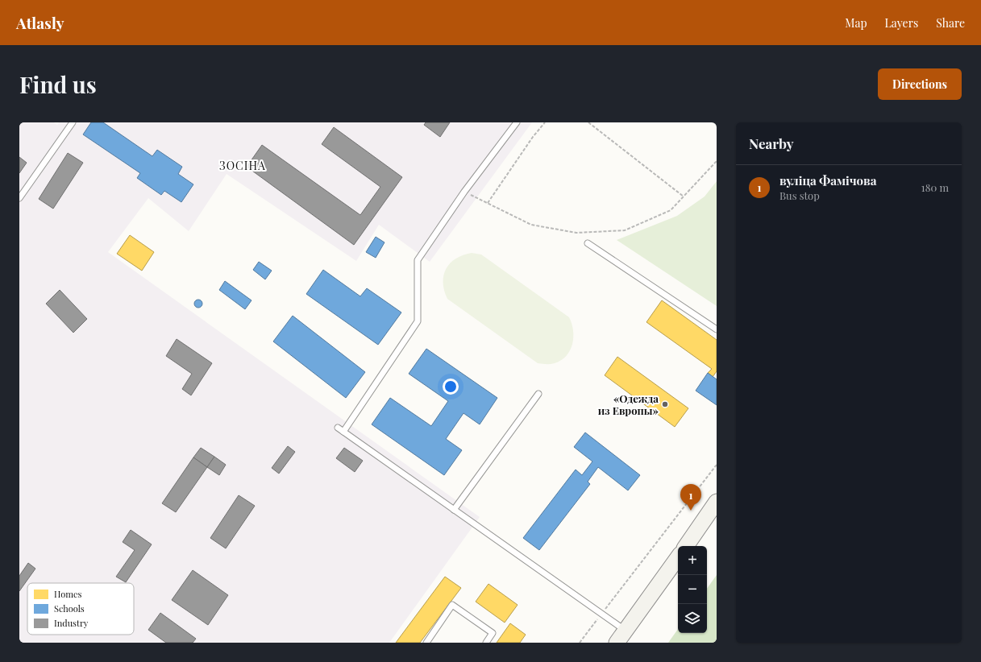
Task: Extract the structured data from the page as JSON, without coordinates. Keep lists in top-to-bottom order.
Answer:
{
  "districts": ["ЗОСІНА"],
  "places": ["«Одежда из Европы»"],
  "legend": ["Homes", "Schools", "Industry"],
  "page": {
    "header": "Atlasly",
    "nav": ["Map", "Layers", "Share"],
    "buttons": "Directions",
    "title": "Find us",
    "heading": "Nearby",
    "list": [
      {
        "mark": "1",
        "name": "вуліца Фамічова",
        "note": "Bus stop",
        "value": "180 m"
      }
    ],
    "pins": "1",
    "map_buttons": ["+", "−"]
  }
}
